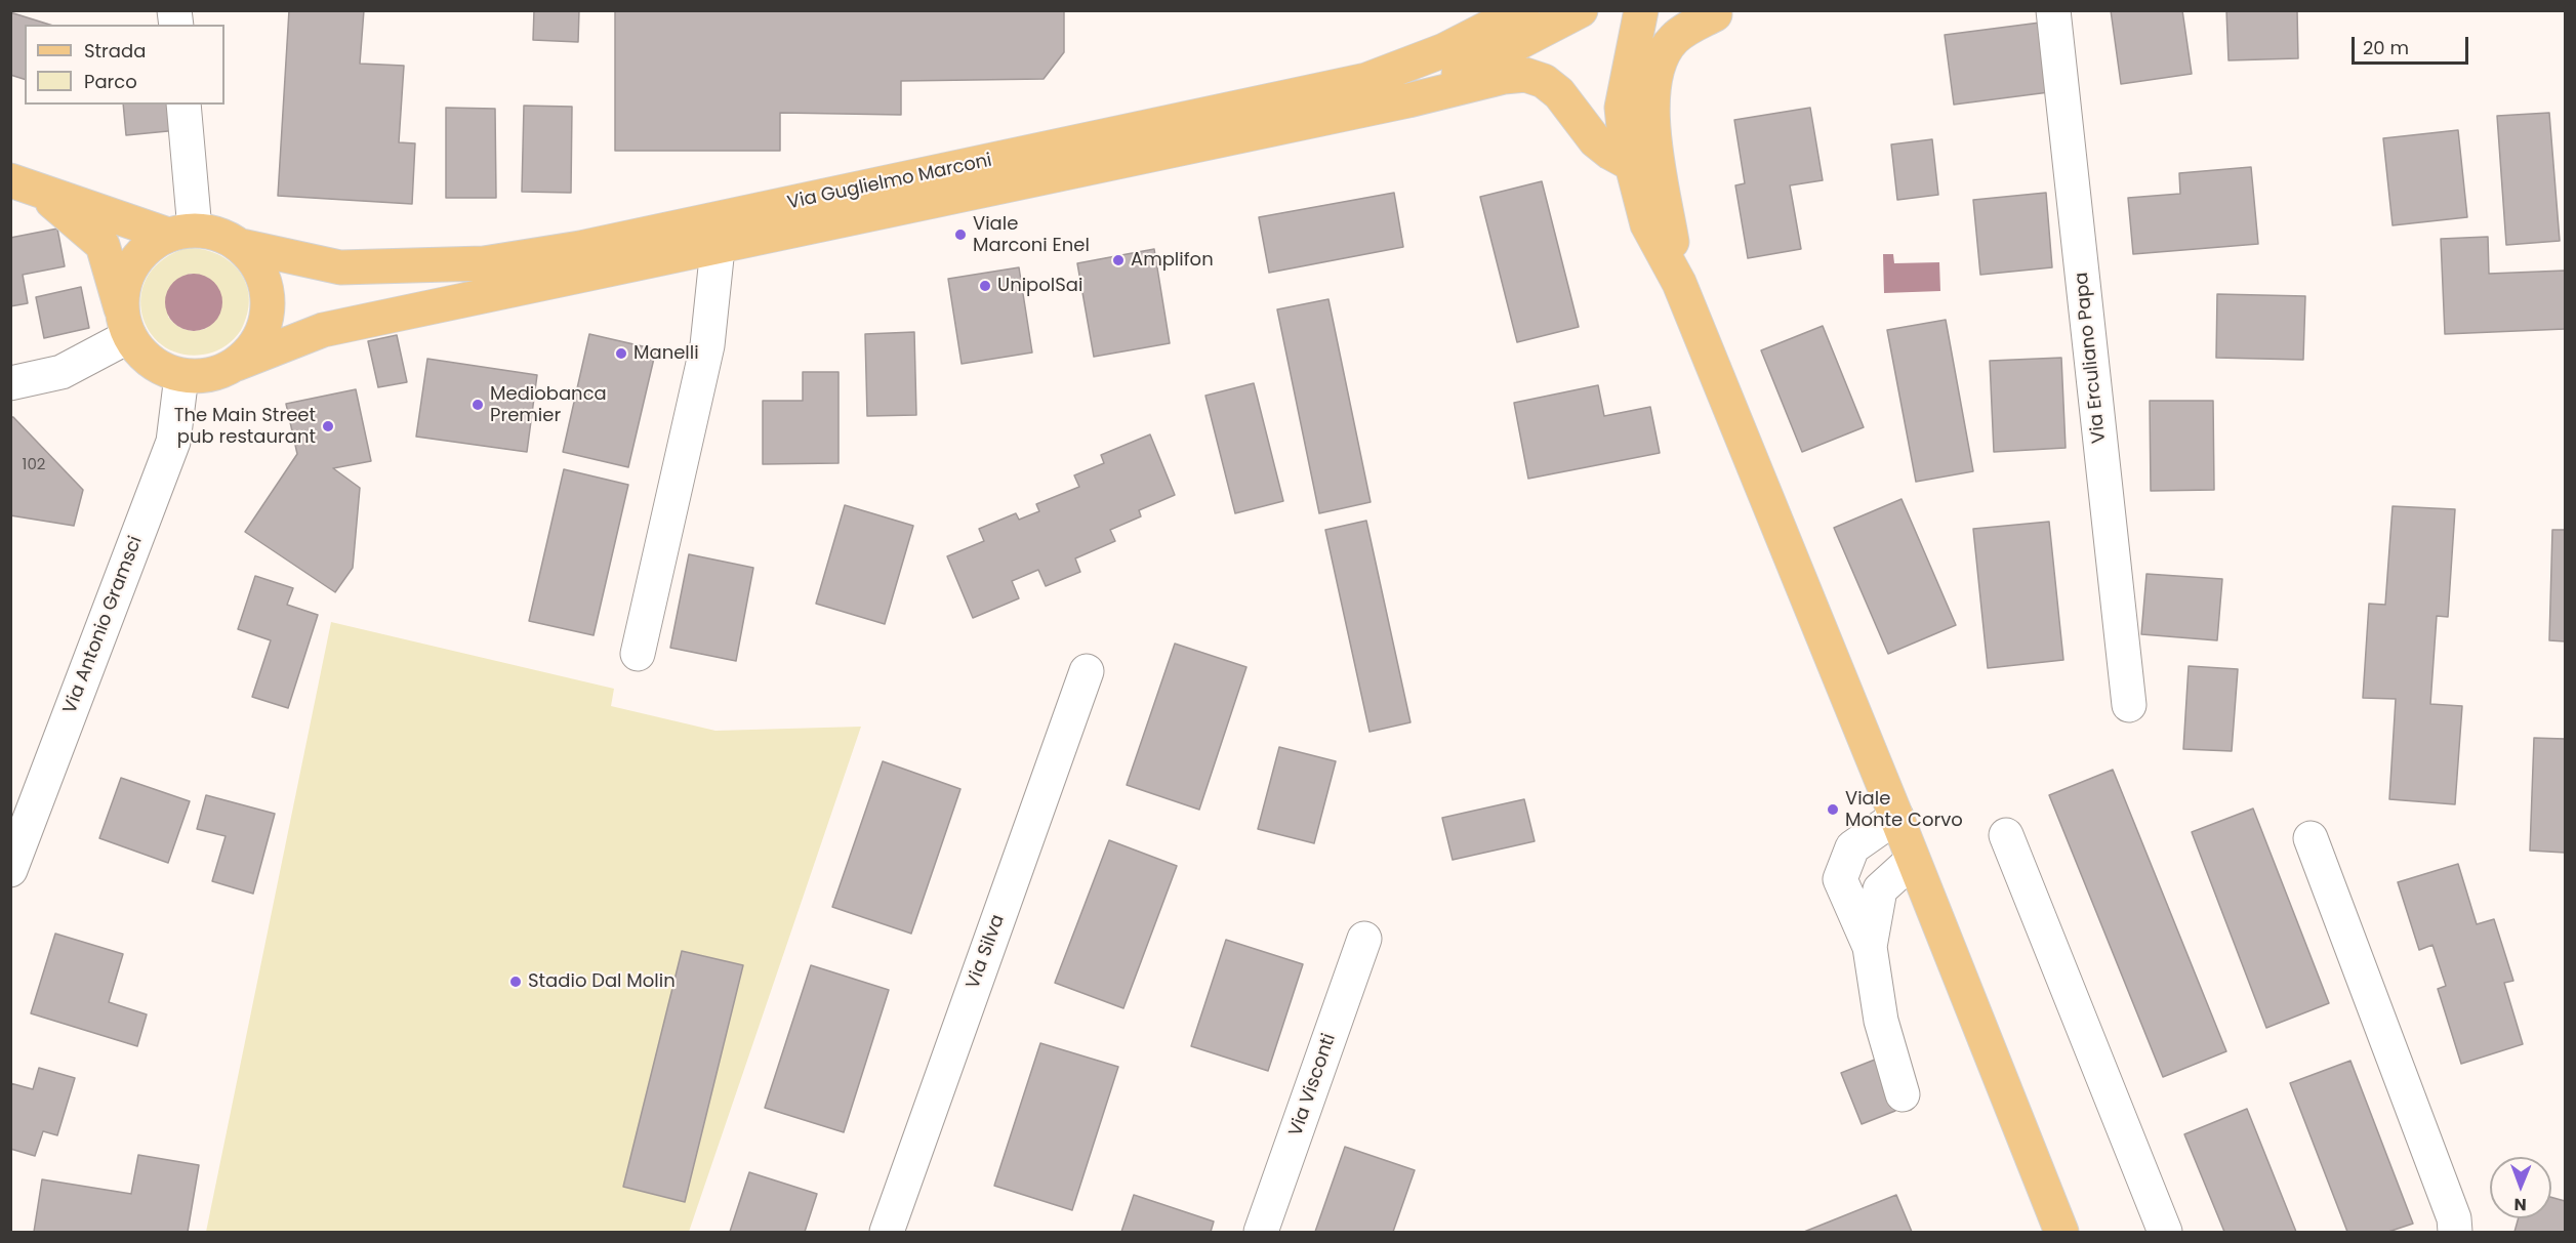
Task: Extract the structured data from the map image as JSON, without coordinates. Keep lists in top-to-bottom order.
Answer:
{
  "streets": {
    "main road": ["Via Guglielmo Marconi"],
    "street": [
      "Via Erculiano Papa",
      "Via Antonio Gramsci",
      "Via Silva",
      "Via Visconti"
    ]
  },
  "crossings": [
    ["Via Guglielmo Marconi", "Via Antonio Gramsci"]
  ],
  "places": [
    "Viale Marconi Enel",
    "Amplifon",
    "UnipolSai",
    "Manelli",
    "Mediobanca Premier",
    "The Main Street pub restaurant",
    "Viale Monte Corvo",
    "Stadio Dal Molin"
  ],
  "house_numbers": ["102"],
  "legend": ["Strada", "Parco"],
  "scale_bar": "20 m",
  "north": "bottom"
}
